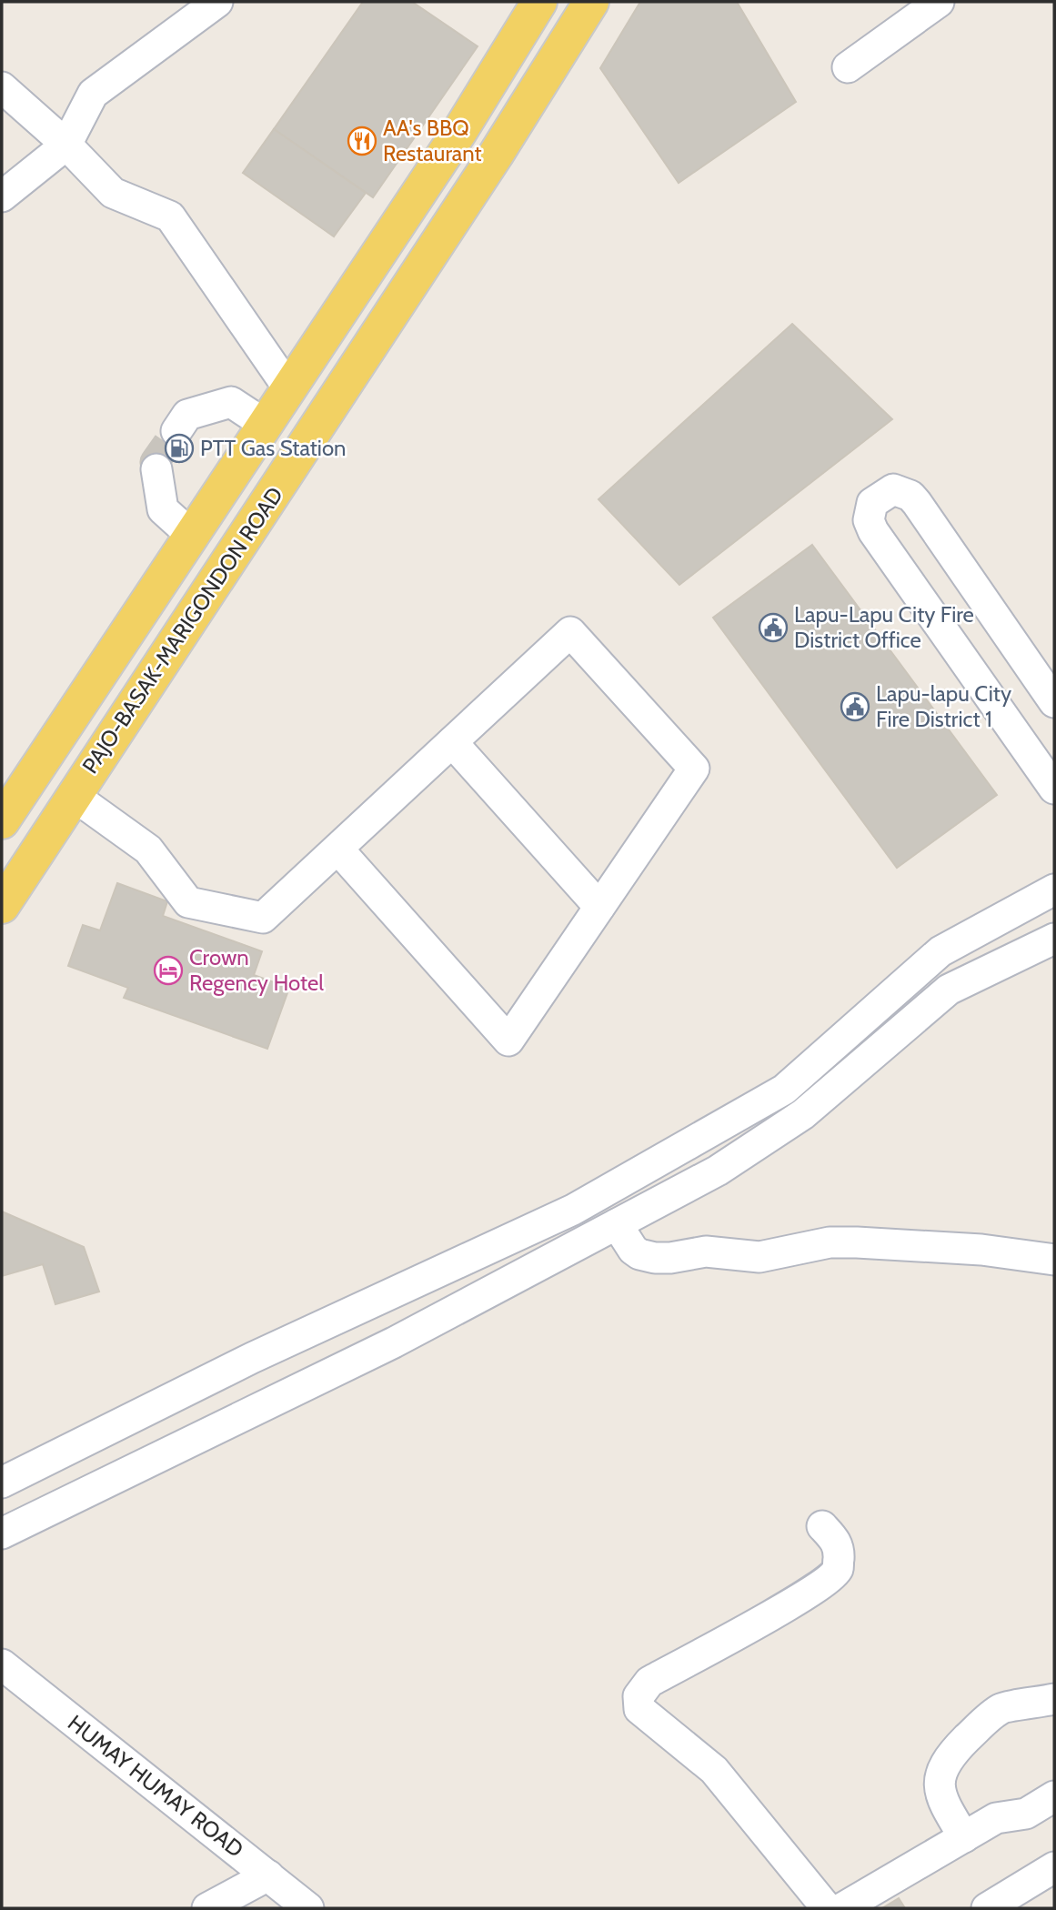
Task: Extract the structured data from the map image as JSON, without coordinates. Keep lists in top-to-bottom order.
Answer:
{
  "streets": {
    "main road": ["PAJO-BASAK-MARIGONDON ROAD"],
    "street": ["HUMAY HUMAY ROAD"]
  },
  "places": {
    "restaurant": ["AA's BBQ Restaurant"],
    "fuel station": ["PTT Gas Station"],
    "public building": ["Lapu-Lapu City Fire District Office", "Lapu-lapu City Fire District 1"],
    "hotel": ["Crown Regency Hotel"]
  }
}
